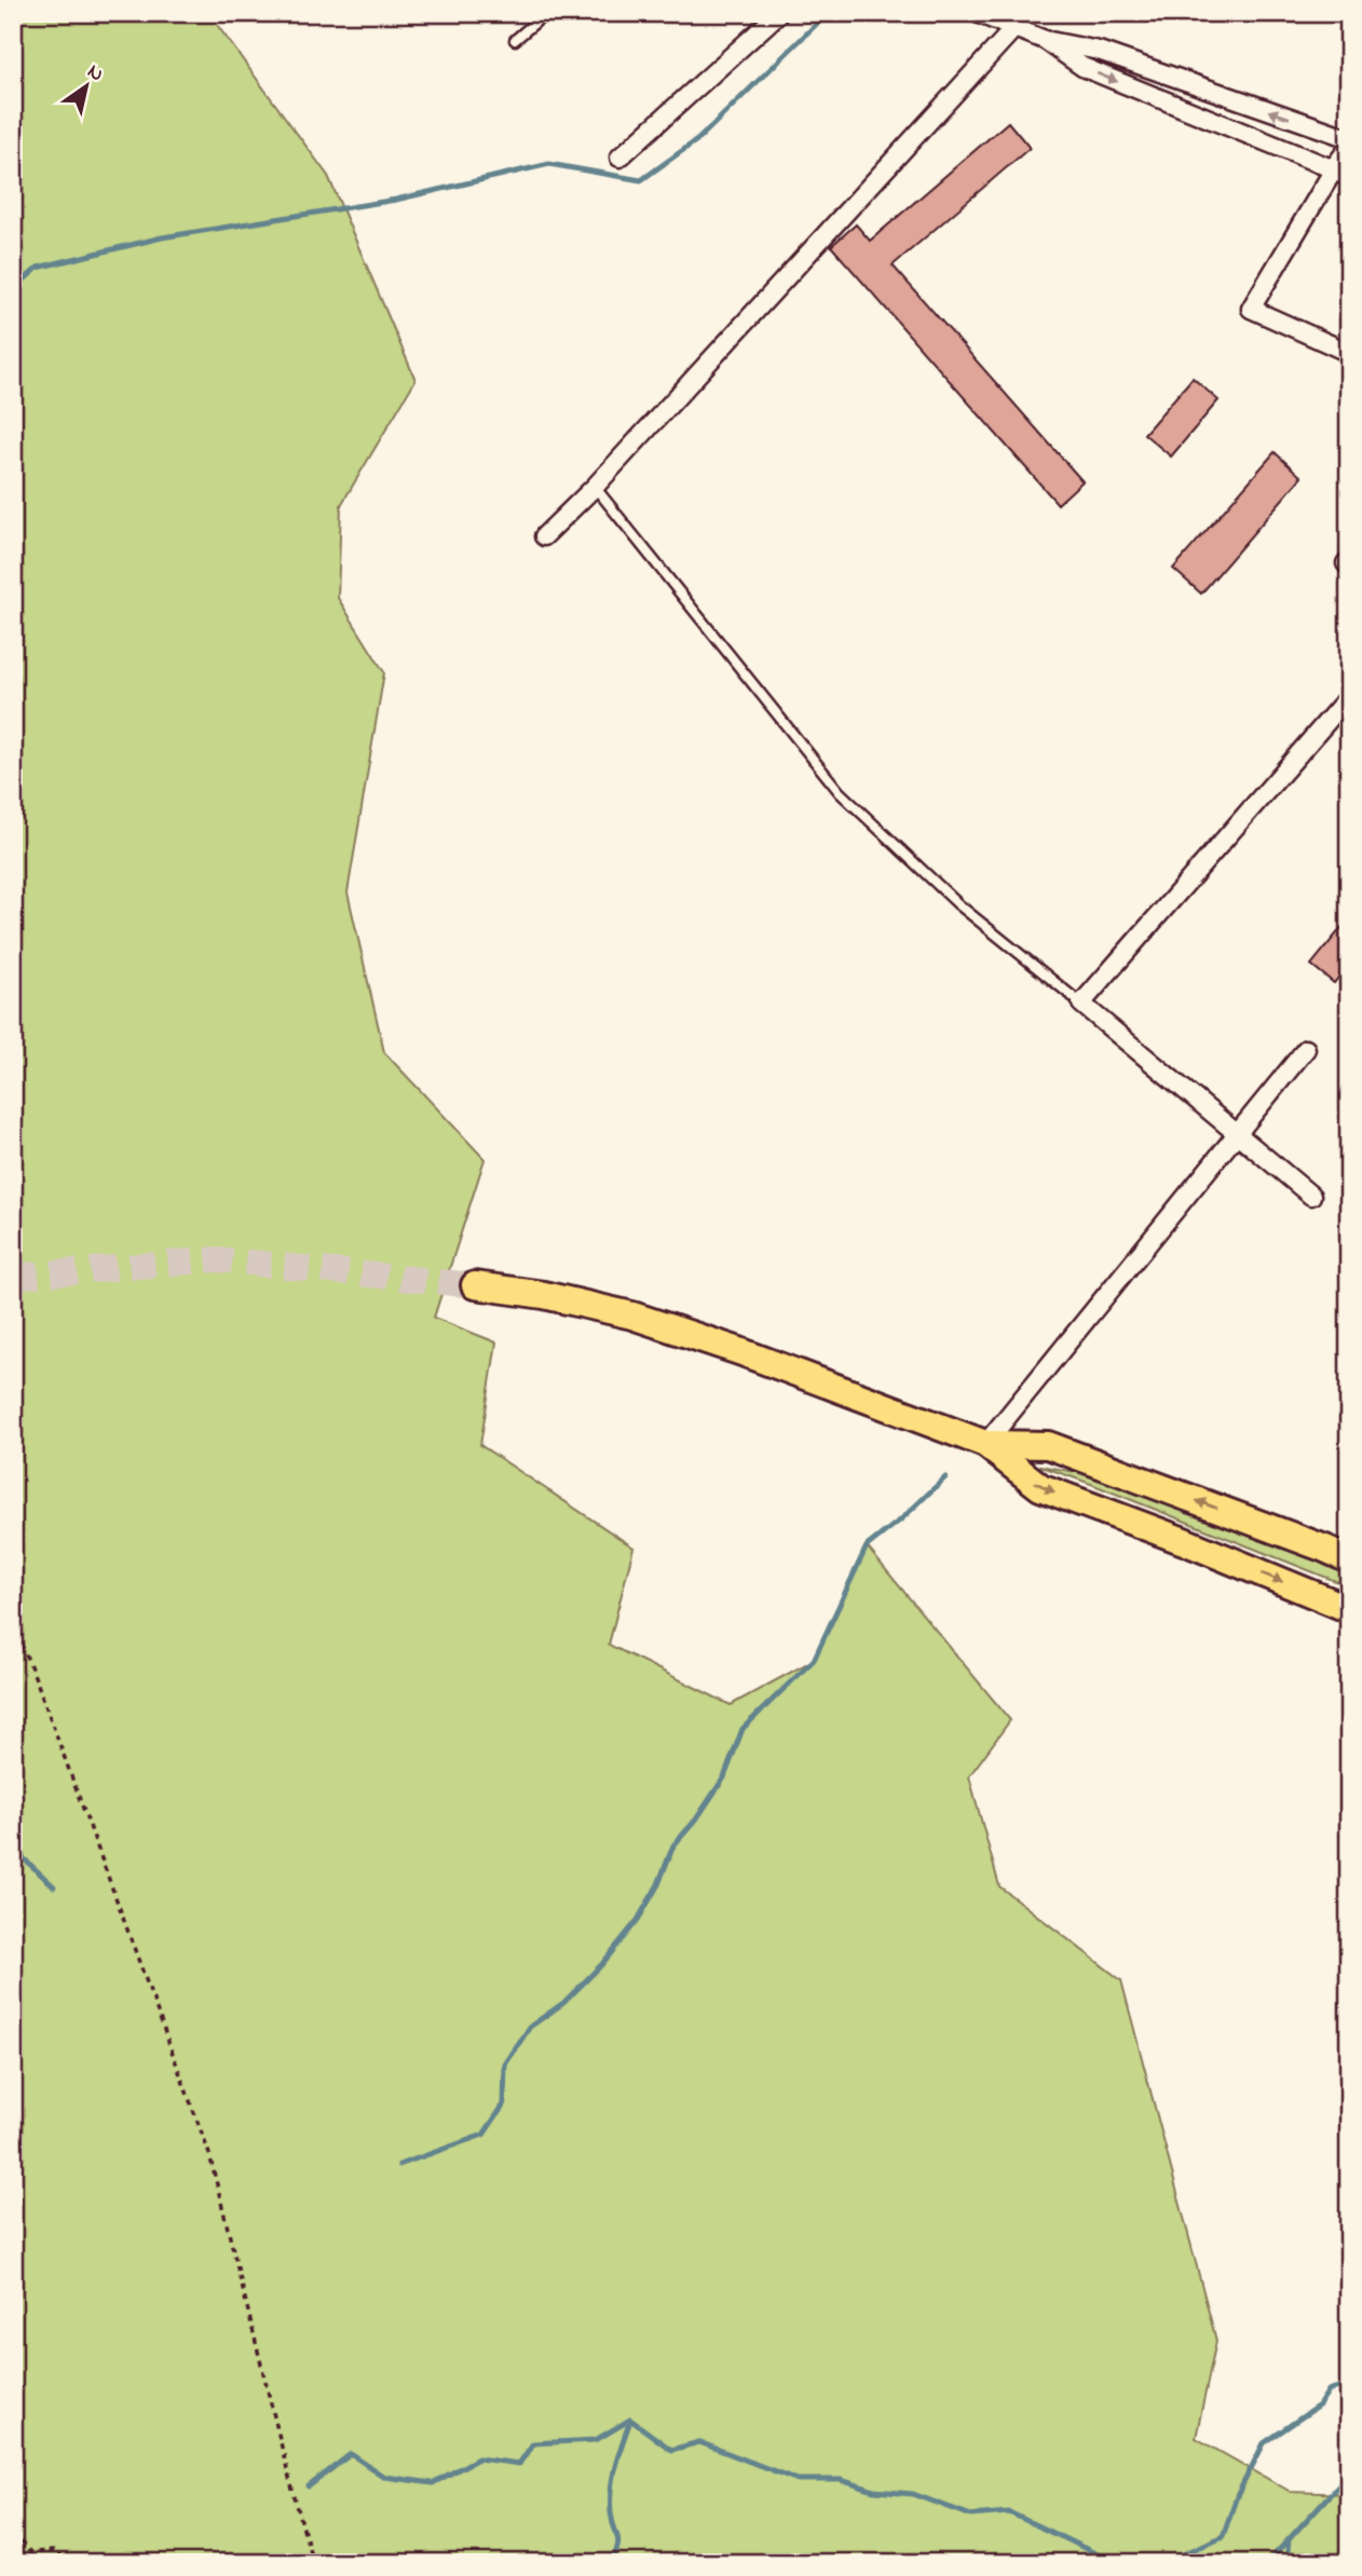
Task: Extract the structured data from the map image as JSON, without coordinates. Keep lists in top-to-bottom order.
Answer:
{
  "north": "top right"
}
